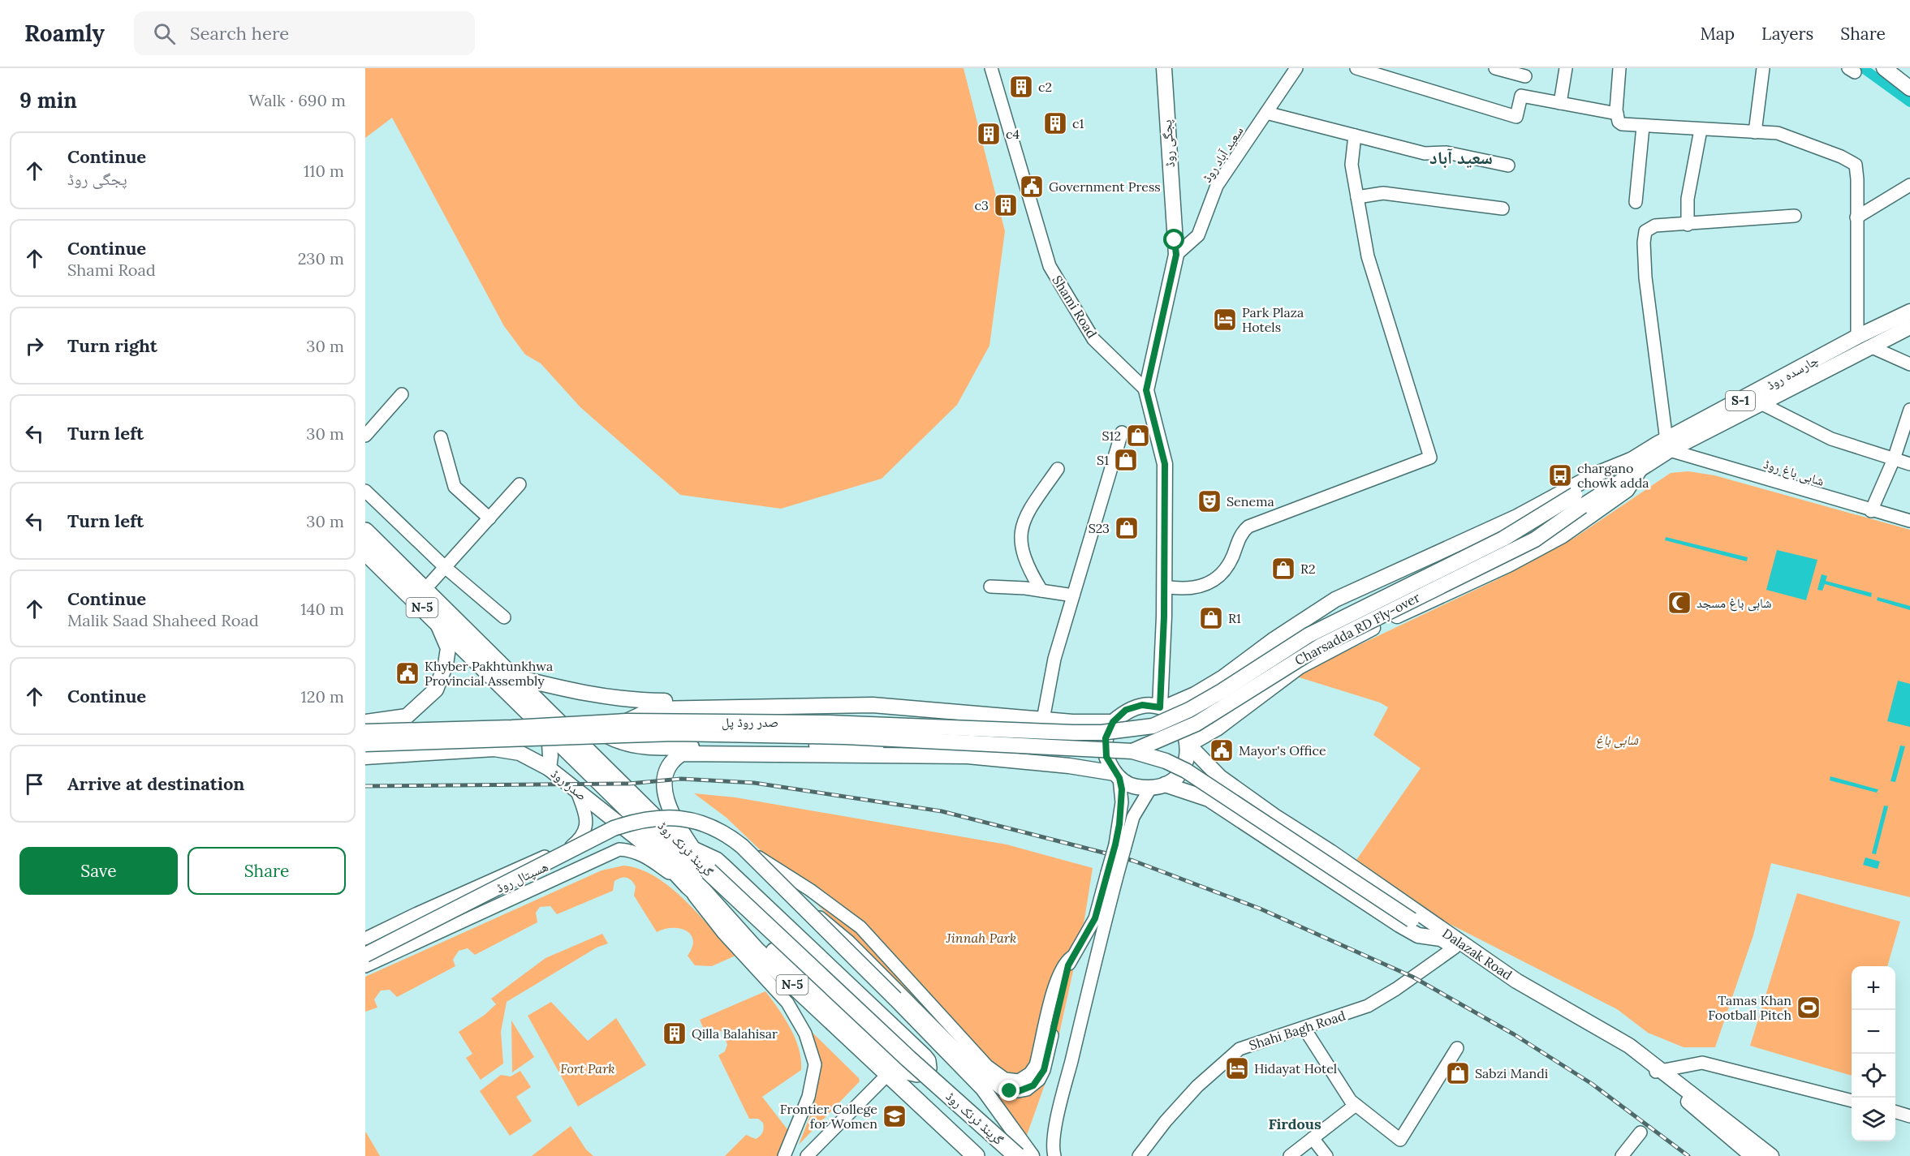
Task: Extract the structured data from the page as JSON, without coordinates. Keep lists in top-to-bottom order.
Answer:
{
  "streets": {
    "highway": ["N-5", "گرینڈ ٹرنک روڈ"],
    "main road": [
      "پجگی روڈ",
      "چارسدہ روڈ",
      "S-1",
      "Charsadda RD Fly-over",
      "صدر روڈ پل",
      "صدر روڈ",
      "Dalazak Road"
    ],
    "street": [
      "سعید آباد روڈ",
      "Shami Road",
      "شاہی باغ روڈ",
      "ھسپتال روڈ",
      "Shahi Bagh Road"
    ]
  },
  "crossings": [
    ["پجگی روڈ", "سعید آباد روڈ"],
    ["پجگی روڈ", "Shami Road"],
    ["چارسدہ روڈ", "شاہی باغ روڈ"],
    ["چارسدہ روڈ", "Charsadda RD Fly-over"],
    ["Charsadda RD Fly-over", "صدر روڈ پل"],
    ["صدر روڈ", "گرینڈ ٹرنک روڈ"],
    ["صدر روڈ", "ھسپتال روڈ"],
    ["Dalazak Road", "Shahi Bagh Road"]
  ],
  "districts": ["سعید آباد", "Firdous"],
  "parks": ["شاہی باغ", "Jinnah Park", "Fort Park"],
  "places": {
    "building": [
      "c2",
      "c1",
      "c4",
      "c3",
      "Qilla Balahisar"
    ],
    "public building": ["Government Press", "Khyber Pakhtunkhwa Provincial Assembly", "Mayor's Office"],
    "hotel": ["Park Plaza Hotels", "Hidayat Hotel"],
    "shop": [
      "S12",
      "S1",
      "S23",
      "R2",
      "R1",
      "Sabzi Mandi"
    ],
    "bus stop": ["chargano chowk adda"],
    "theatre": ["Senema"],
    "mosque": ["شاہی باغ مسجد"],
    "sports": ["Tamas Khan Football Pitch"],
    "school or university": ["Frontier College for Women"]
  },
  "page": {
    "header": "Roamly",
    "search": "Search here",
    "nav": ["Map", "Layers", "Share"],
    "heading": ["9 min", "Walk · 690 m"],
    "list": [
      ["Continue", "پجگی روڈ", "110 m"],
      ["Continue", "Shami Road", "230 m"],
      ["Turn right", "30 m"],
      ["Turn left", "30 m"],
      ["Turn left", "30 m"],
      ["Continue", "Malik Saad Shaheed Road", "140 m"],
      ["Continue", "120 m"],
      "Arrive at destination"
    ],
    "buttons": ["Save", "Share"],
    "map_buttons": ["+", "−"]
  }
}
